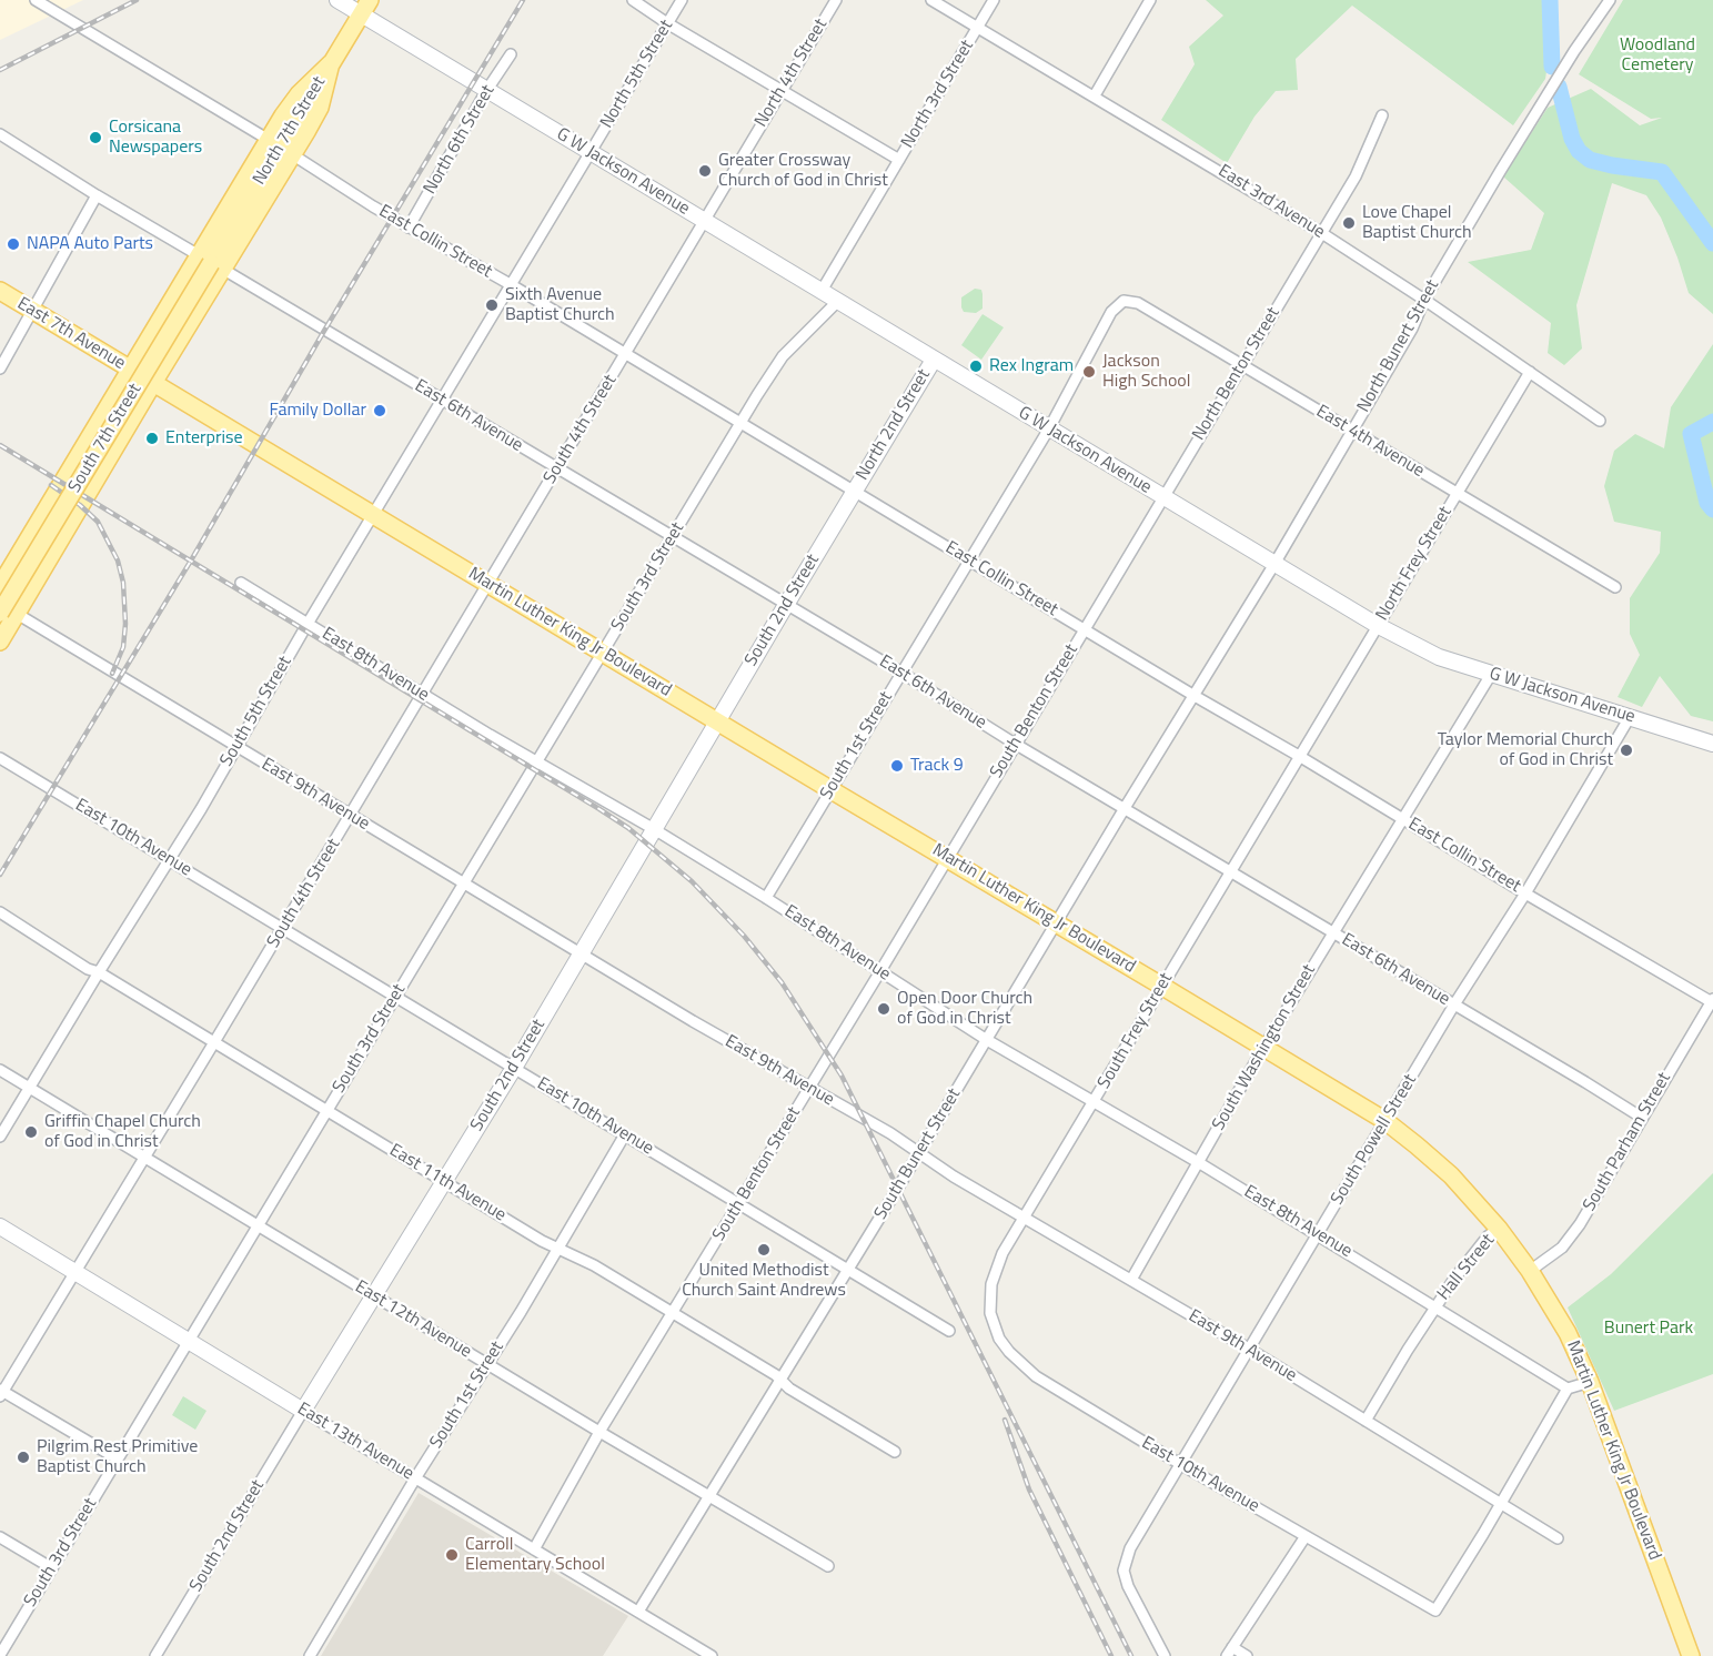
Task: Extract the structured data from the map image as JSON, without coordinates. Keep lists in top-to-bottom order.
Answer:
{
  "streets": {
    "main road": [
      "North 7th Street",
      "East 7th Avenue",
      "South 7th Street",
      "Martin Luther King Jr Boulevard"
    ],
    "street": [
      "North 4th Street",
      "North 5th Street",
      "North 3rd Street",
      "North 6th Street",
      "G W Jackson Avenue",
      "East 3rd Avenue",
      "East Collin Street",
      "North Bunert Street",
      "North Benton Street",
      "East 6th Avenue",
      "North 2nd Street",
      "South 4th Street",
      "East 4th Avenue",
      "North Frey Street",
      "South 3rd Street",
      "South 2nd Street",
      "East 8th Avenue",
      "South 5th Street",
      "South Benton Street",
      "South 1st Street",
      "East 9th Avenue",
      "East 10th Avenue",
      "South Frey Street",
      "South Washington Street",
      "South Powell Street",
      "South Parham Street",
      "South Bunert Street",
      "East 11th Avenue",
      "Hall Street",
      "East 12th Avenue",
      "East 13th Avenue"
    ]
  },
  "crossings": [
    ["North 4th Street", "G W Jackson Avenue"],
    ["North 4th Street", "East Collin Street"],
    ["North 4th Street", "South 4th Street"],
    ["North 5th Street", "G W Jackson Avenue"],
    ["North 5th Street", "East Collin Street"],
    ["North 5th Street", "South 5th Street"],
    ["North 3rd Street", "G W Jackson Avenue"],
    ["North 3rd Street", "East 3rd Avenue"],
    ["North 7th Street", "G W Jackson Avenue"],
    ["North 7th Street", "East 6th Avenue"],
    ["North 7th Street", "South 7th Street"],
    ["North 6th Street", "G W Jackson Avenue"],
    ["North 6th Street", "East Collin Street"],
    ["G W Jackson Avenue", "North Bunert Street"],
    ["G W Jackson Avenue", "North Benton Street"],
    ["G W Jackson Avenue", "North 2nd Street"],
    ["G W Jackson Avenue", "North Frey Street"],
    ["G W Jackson Avenue", "South 1st Street"],
    ["G W Jackson Avenue", "South Washington Street"],
    ["G W Jackson Avenue", "South Powell Street"],
    ["East 3rd Avenue", "North Bunert Street"],
    ["East 3rd Avenue", "North Benton Street"],
    ["East 3rd Avenue", "North Frey Street"],
    ["East Collin Street", "North Bunert Street"],
    ["East Collin Street", "North Benton Street"],
    ["East Collin Street", "North 2nd Street"],
    ["East Collin Street", "South 4th Street"],
    ["East Collin Street", "North Frey Street"],
    ["East Collin Street", "South 3rd Street"],
    ["East Collin Street", "South 2nd Street"],
    ["East Collin Street", "South 5th Street"],
    ["East Collin Street", "South Benton Street"],
    ["East Collin Street", "South 1st Street"],
    ["East Collin Street", "South Frey Street"],
    ["East Collin Street", "South Washington Street"],
    ["East Collin Street", "South Powell Street"],
    ["East Collin Street", "South Parham Street"],
    ["East Collin Street", "South Bunert Street"],
    ["East 7th Avenue", "Martin Luther King Jr Boulevard"],
    ["North Bunert Street", "East 4th Avenue"],
    ["North Bunert Street", "South Bunert Street"],
    ["North Benton Street", "East 4th Avenue"],
    ["North Benton Street", "South Benton Street"],
    ["East 6th Avenue", "South 4th Street"],
    ["East 6th Avenue", "South 7th Street"],
    ["East 6th Avenue", "South 3rd Street"],
    ["East 6th Avenue", "South 2nd Street"],
    ["East 6th Avenue", "South 5th Street"],
    ["East 6th Avenue", "South Benton Street"],
    ["East 6th Avenue", "South 1st Street"],
    ["East 6th Avenue", "South Frey Street"],
    ["East 6th Avenue", "South Washington Street"],
    ["East 6th Avenue", "South Powell Street"],
    ["East 6th Avenue", "South Parham Street"],
    ["East 6th Avenue", "South Bunert Street"],
    ["North 2nd Street", "South 2nd Street"],
    ["South 4th Street", "Martin Luther King Jr Boulevard"],
    ["South 4th Street", "East 8th Avenue"],
    ["South 4th Street", "East 9th Avenue"],
    ["South 4th Street", "East 10th Avenue"],
    ["South 4th Street", "East 11th Avenue"],
    ["South 4th Street", "East 12th Avenue"],
    ["South 4th Street", "East 13th Avenue"],
    ["South 7th Street", "East 9th Avenue"],
    ["East 4th Avenue", "North Frey Street"],
    ["East 4th Avenue", "South 1st Street"],
    ["North Frey Street", "South Frey Street"],
    ["South 3rd Street", "Martin Luther King Jr Boulevard"],
    ["South 3rd Street", "East 8th Avenue"],
    ["South 3rd Street", "East 9th Avenue"],
    ["South 3rd Street", "East 10th Avenue"],
    ["South 3rd Street", "East 11th Avenue"],
    ["South 3rd Street", "East 12th Avenue"],
    ["South 3rd Street", "East 13th Avenue"],
    ["South 2nd Street", "Martin Luther King Jr Boulevard"],
    ["South 2nd Street", "East 8th Avenue"],
    ["South 2nd Street", "East 9th Avenue"],
    ["South 2nd Street", "East 10th Avenue"],
    ["South 2nd Street", "East 11th Avenue"],
    ["South 2nd Street", "East 12th Avenue"],
    ["South 2nd Street", "East 13th Avenue"],
    ["Martin Luther King Jr Boulevard", "South 5th Street"],
    ["Martin Luther King Jr Boulevard", "South Benton Street"],
    ["Martin Luther King Jr Boulevard", "South 1st Street"],
    ["Martin Luther King Jr Boulevard", "South Frey Street"],
    ["Martin Luther King Jr Boulevard", "South Washington Street"],
    ["Martin Luther King Jr Boulevard", "South Powell Street"],
    ["Martin Luther King Jr Boulevard", "South Parham Street"],
    ["Martin Luther King Jr Boulevard", "South Bunert Street"],
    ["Martin Luther King Jr Boulevard", "Hall Street"],
    ["East 8th Avenue", "South 5th Street"],
    ["East 8th Avenue", "South Benton Street"],
    ["East 8th Avenue", "South 1st Street"],
    ["East 8th Avenue", "South Frey Street"],
    ["East 8th Avenue", "South Washington Street"],
    ["East 8th Avenue", "South Powell Street"],
    ["East 8th Avenue", "South Bunert Street"],
    ["East 8th Avenue", "Hall Street"],
    ["South 5th Street", "East 9th Avenue"],
    ["South 5th Street", "East 10th Avenue"],
    ["South 5th Street", "East 11th Avenue"],
    ["South 5th Street", "East 12th Avenue"],
    ["South Benton Street", "East 9th Avenue"],
    ["South Benton Street", "East 10th Avenue"],
    ["South Benton Street", "East 11th Avenue"],
    ["South Benton Street", "East 12th Avenue"],
    ["South Benton Street", "East 13th Avenue"],
    ["South 1st Street", "East 10th Avenue"],
    ["South 1st Street", "East 11th Avenue"],
    ["South 1st Street", "East 12th Avenue"],
    ["South 1st Street", "East 13th Avenue"],
    ["East 9th Avenue", "East 10th Avenue"],
    ["East 9th Avenue", "South Frey Street"],
    ["East 9th Avenue", "South Washington Street"],
    ["East 9th Avenue", "South Powell Street"],
    ["East 9th Avenue", "South Bunert Street"],
    ["East 9th Avenue", "Hall Street"],
    ["East 10th Avenue", "South Frey Street"],
    ["East 10th Avenue", "South Powell Street"],
    ["East 10th Avenue", "South Bunert Street"],
    ["South Bunert Street", "East 11th Avenue"],
    ["South Bunert Street", "East 12th Avenue"],
    ["South Bunert Street", "East 13th Avenue"]
  ],
  "parks": ["Woodland Cemetery", "Bunert Park"],
  "places": [
    "Corsicana Newspapers",
    "Greater Crossway Church of God in Christ",
    "Love Chapel Baptist Church",
    "NAPA Auto Parts",
    "Sixth Avenue Baptist Church",
    "Rex Ingram",
    "Jackson High School",
    "Family Dollar",
    "Enterprise",
    "Taylor Memorial Church of God in Christ",
    "Track 9",
    "Open Door Church of God in Christ",
    "Griffin Chapel Church of God in Christ",
    "United Methodist Church Saint Andrews",
    "Pilgrim Rest Primitive Baptist Church",
    "Carroll Elementary School"
  ]
}
